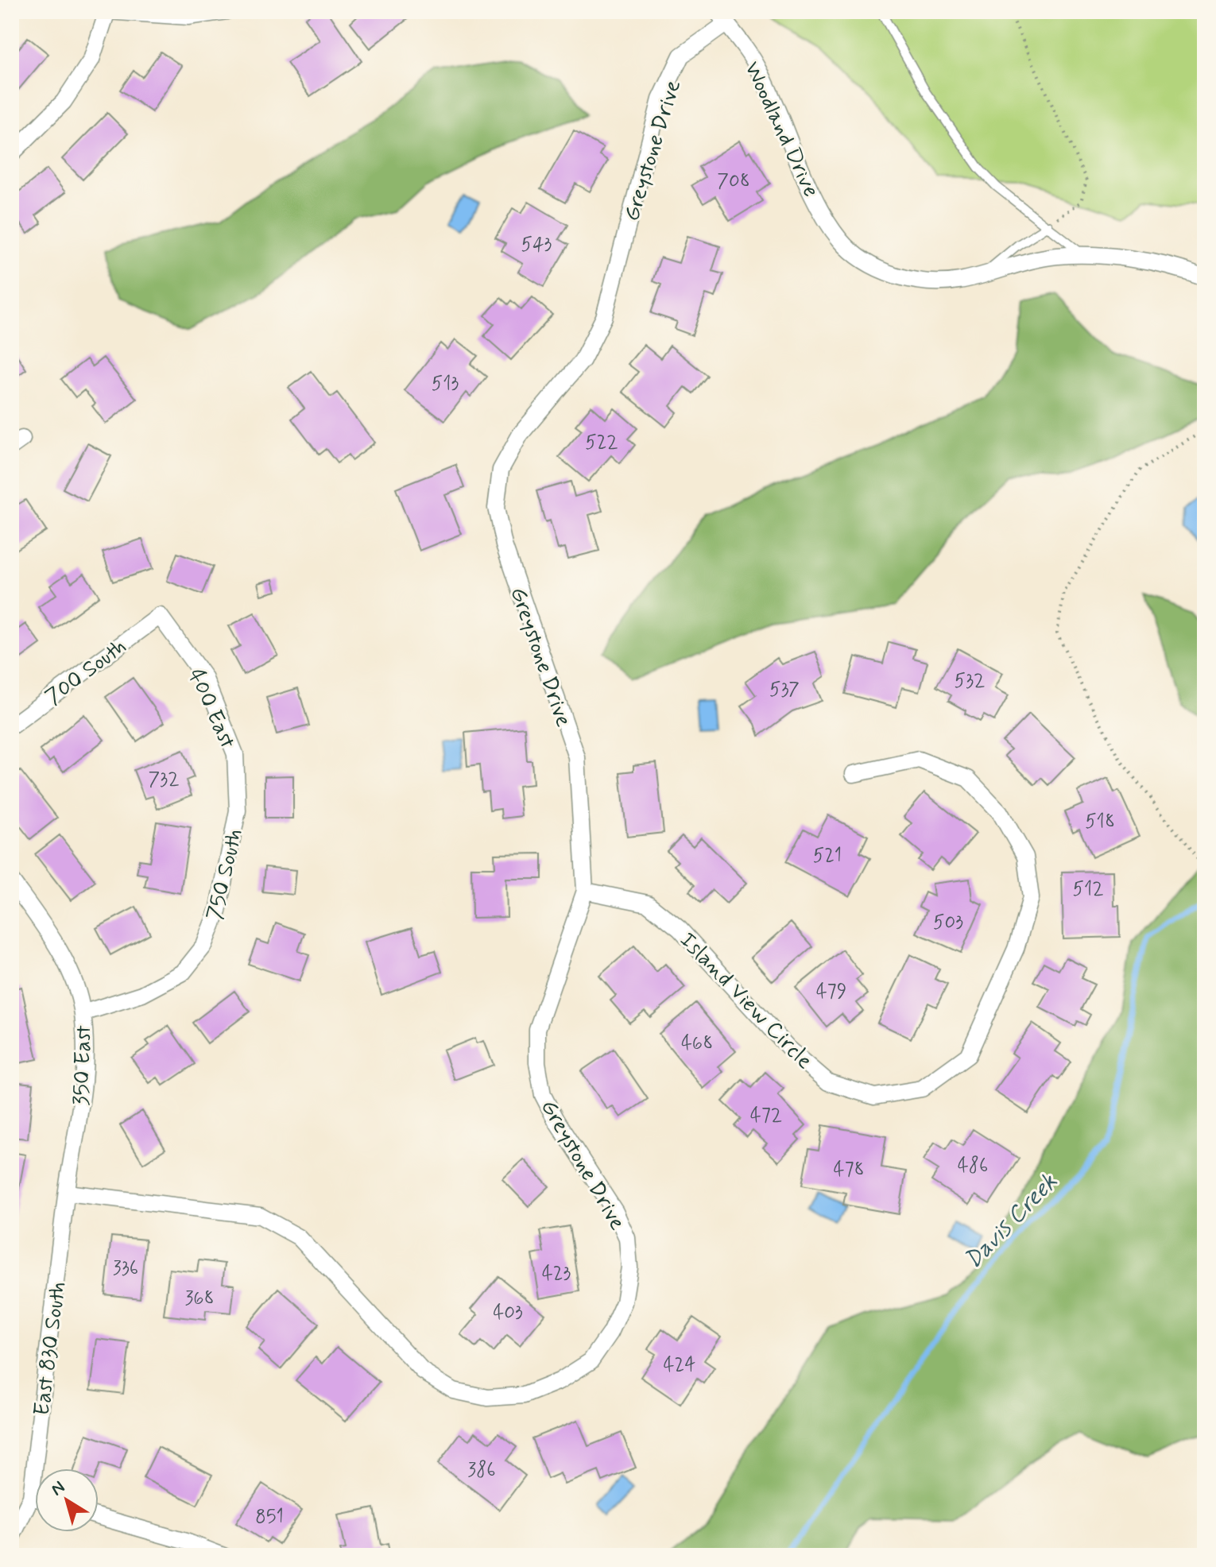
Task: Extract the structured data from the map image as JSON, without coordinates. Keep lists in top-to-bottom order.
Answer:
{
  "streets": {
    "street": [
      "Woodland Drive",
      "Greystone Drive",
      "700 South",
      "400 East",
      "750 South",
      "Island View Circle",
      "350 East",
      "East 830 South"
    ]
  },
  "crossings": [
    ["Woodland Drive", "Greystone Drive"],
    ["Greystone Drive", "Island View Circle"],
    ["Greystone Drive", "350 East"],
    ["Greystone Drive", "East 830 South"],
    ["700 South", "400 East"],
    ["400 East", "750 South"],
    ["750 South", "350 East"],
    ["350 East", "East 830 South"]
  ],
  "water": ["Davis Creek"],
  "house_numbers": [
    "708",
    "543",
    "513",
    "522",
    "532",
    "537",
    "732",
    "518",
    "521",
    "512",
    "503",
    "479",
    "468",
    "472",
    "486",
    "478",
    "336",
    "423",
    "368",
    "403",
    "424",
    "386",
    "851"
  ],
  "north": "top left"
}
